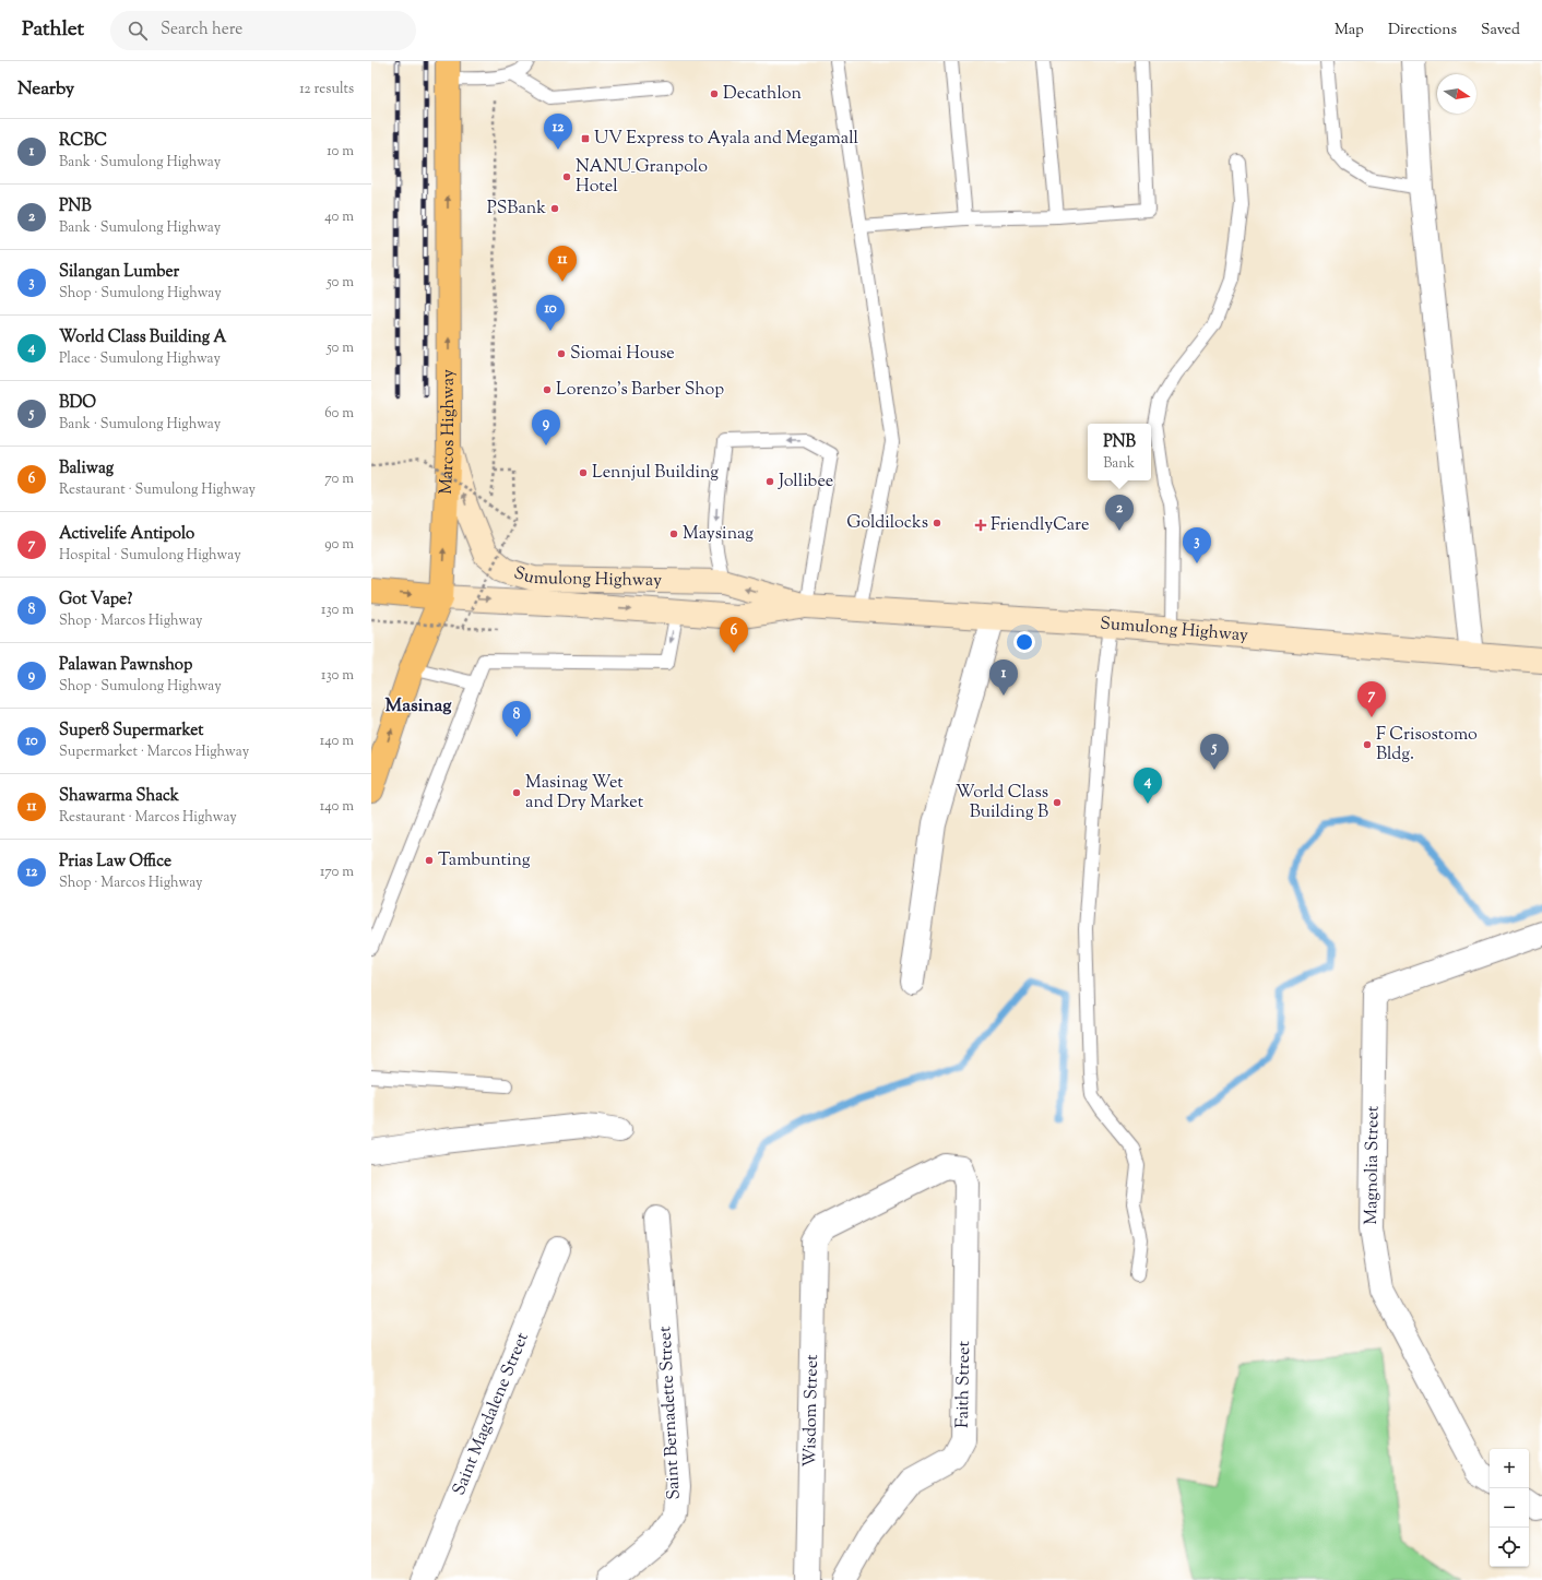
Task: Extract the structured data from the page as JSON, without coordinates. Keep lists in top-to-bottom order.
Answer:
{
  "streets": {
    "main road": ["Marcos Highway", "Sumulong Highway"],
    "street": [
      "Magnolia Street",
      "Faith Street",
      "Wisdom Street",
      "Saint Bernadette Street",
      "Saint Magdalene Street"
    ]
  },
  "crossings": [
    ["Marcos Highway", "Sumulong Highway"],
    ["Faith Street", "Wisdom Street"]
  ],
  "one_way": ["Marcos Highway"],
  "districts": ["Masinag"],
  "places": {
    "other": [
      "Decathlon",
      "NANU_Granpolo Hotel",
      "PSBank",
      "Siomai House",
      "Lorenzo's Barber Shop",
      "Lennjul Building",
      "Jollibee",
      "Goldilocks",
      "Maysinag",
      "F Crisostomo Bldg.",
      "Masinag Wet and Dry Market",
      "World Class Building B",
      "Tambunting"
    ],
    "transit": ["UV Express to Ayala and Megamall"],
    "health": ["FriendlyCare"]
  },
  "north": "right",
  "page": {
    "header": "Pathlet",
    "search": "Search here",
    "nav": ["Map", "Directions", "Saved"],
    "heading": ["Nearby", "12 results"],
    "pins": [
      "12",
      "11",
      "10",
      "9",
      "2",
      "3",
      "6",
      "1",
      "7",
      "8",
      "5",
      "4"
    ],
    "list": [
      {
        "mark": "1",
        "name": "RCBC",
        "note": "Bank · Sumulong Highway",
        "value": "10 m"
      },
      {
        "mark": "2",
        "name": "PNB",
        "note": "Bank · Sumulong Highway",
        "value": "40 m"
      },
      {
        "mark": "3",
        "name": "Silangan Lumber",
        "note": "Shop · Sumulong Highway",
        "value": "50 m"
      },
      {
        "mark": "4",
        "name": "World Class Building A",
        "note": "Place · Sumulong Highway",
        "value": "50 m"
      },
      {
        "mark": "5",
        "name": "BDO",
        "note": "Bank · Sumulong Highway",
        "value": "60 m"
      },
      {
        "mark": "6",
        "name": "Baliwag",
        "note": "Restaurant · Sumulong Highway",
        "value": "70 m"
      },
      {
        "mark": "7",
        "name": "Activelife Antipolo",
        "note": "Hospital · Sumulong Highway",
        "value": "90 m"
      },
      {
        "mark": "8",
        "name": "Got Vape?",
        "note": "Shop · Marcos Highway",
        "value": "130 m"
      },
      {
        "mark": "9",
        "name": "Palawan Pawnshop",
        "note": "Shop · Sumulong Highway",
        "value": "130 m"
      },
      {
        "mark": "10",
        "name": "Super8 Supermarket",
        "note": "Supermarket · Marcos Highway",
        "value": "140 m"
      },
      {
        "mark": "11",
        "name": "Shawarma Shack",
        "note": "Restaurant · Marcos Highway",
        "value": "140 m"
      },
      {
        "mark": "12",
        "name": "Prias Law Office",
        "note": "Shop · Marcos Highway",
        "value": "170 m"
      }
    ],
    "popup": ["PNB", "Bank"],
    "map_buttons": ["+", "−"]
  }
}
